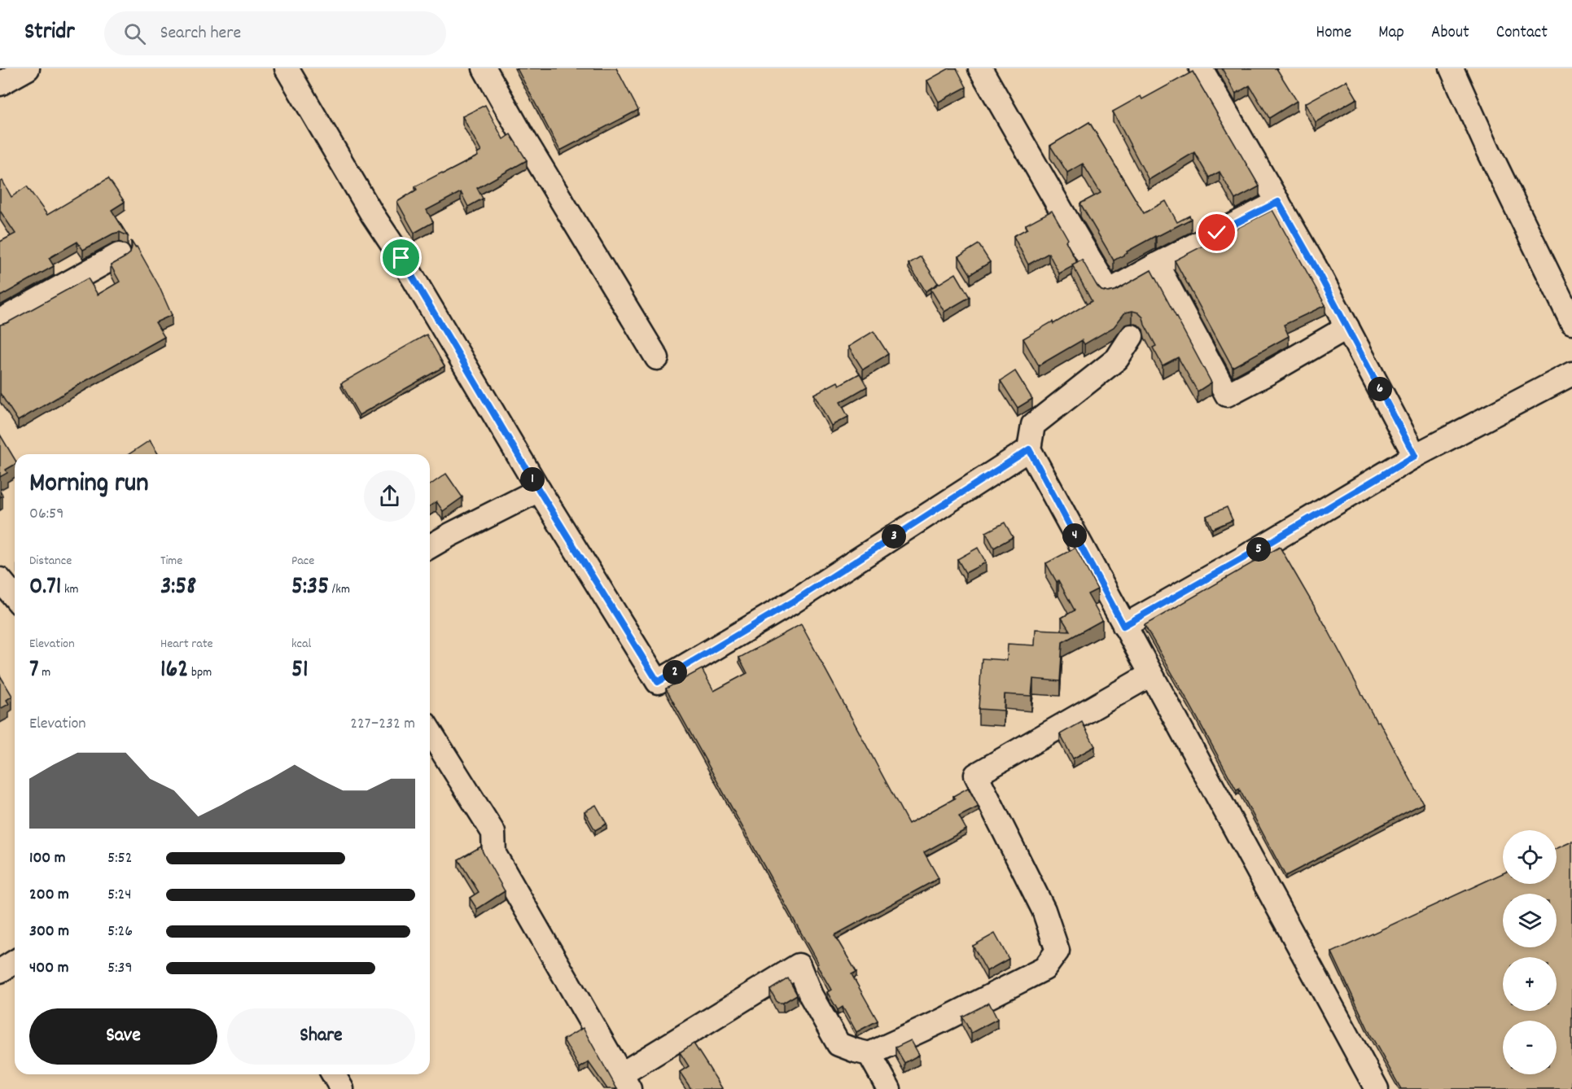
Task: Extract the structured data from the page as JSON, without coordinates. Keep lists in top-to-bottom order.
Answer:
{
  "page": {
    "header": "Stridr",
    "search": "Search here",
    "nav": [
      "Home",
      "Map",
      "About",
      "Contact"
    ],
    "pins": [
      "6",
      "1",
      "4",
      "3",
      "5",
      "2"
    ],
    "heading": ["Morning run", "06:59"],
    "stats": [
      ["Distance", "0.71 km"],
      ["Time", "3:58"],
      ["Pace", "5:35 /km"],
      ["Elevation", "7 m"],
      ["Heart rate", "162 bpm"],
      ["kcal", "51"]
    ],
    "chart": ["Elevation", "227–232 m"],
    "map_buttons": ["+", "−"],
    "list": [
      {
        "name": "100 m",
        "note": "5:52"
      },
      {
        "name": "200 m",
        "note": "5:24"
      },
      {
        "name": "300 m",
        "note": "5:26"
      },
      {
        "name": "400 m",
        "note": "5:39"
      }
    ],
    "buttons": ["Save", "Share"]
  }
}
